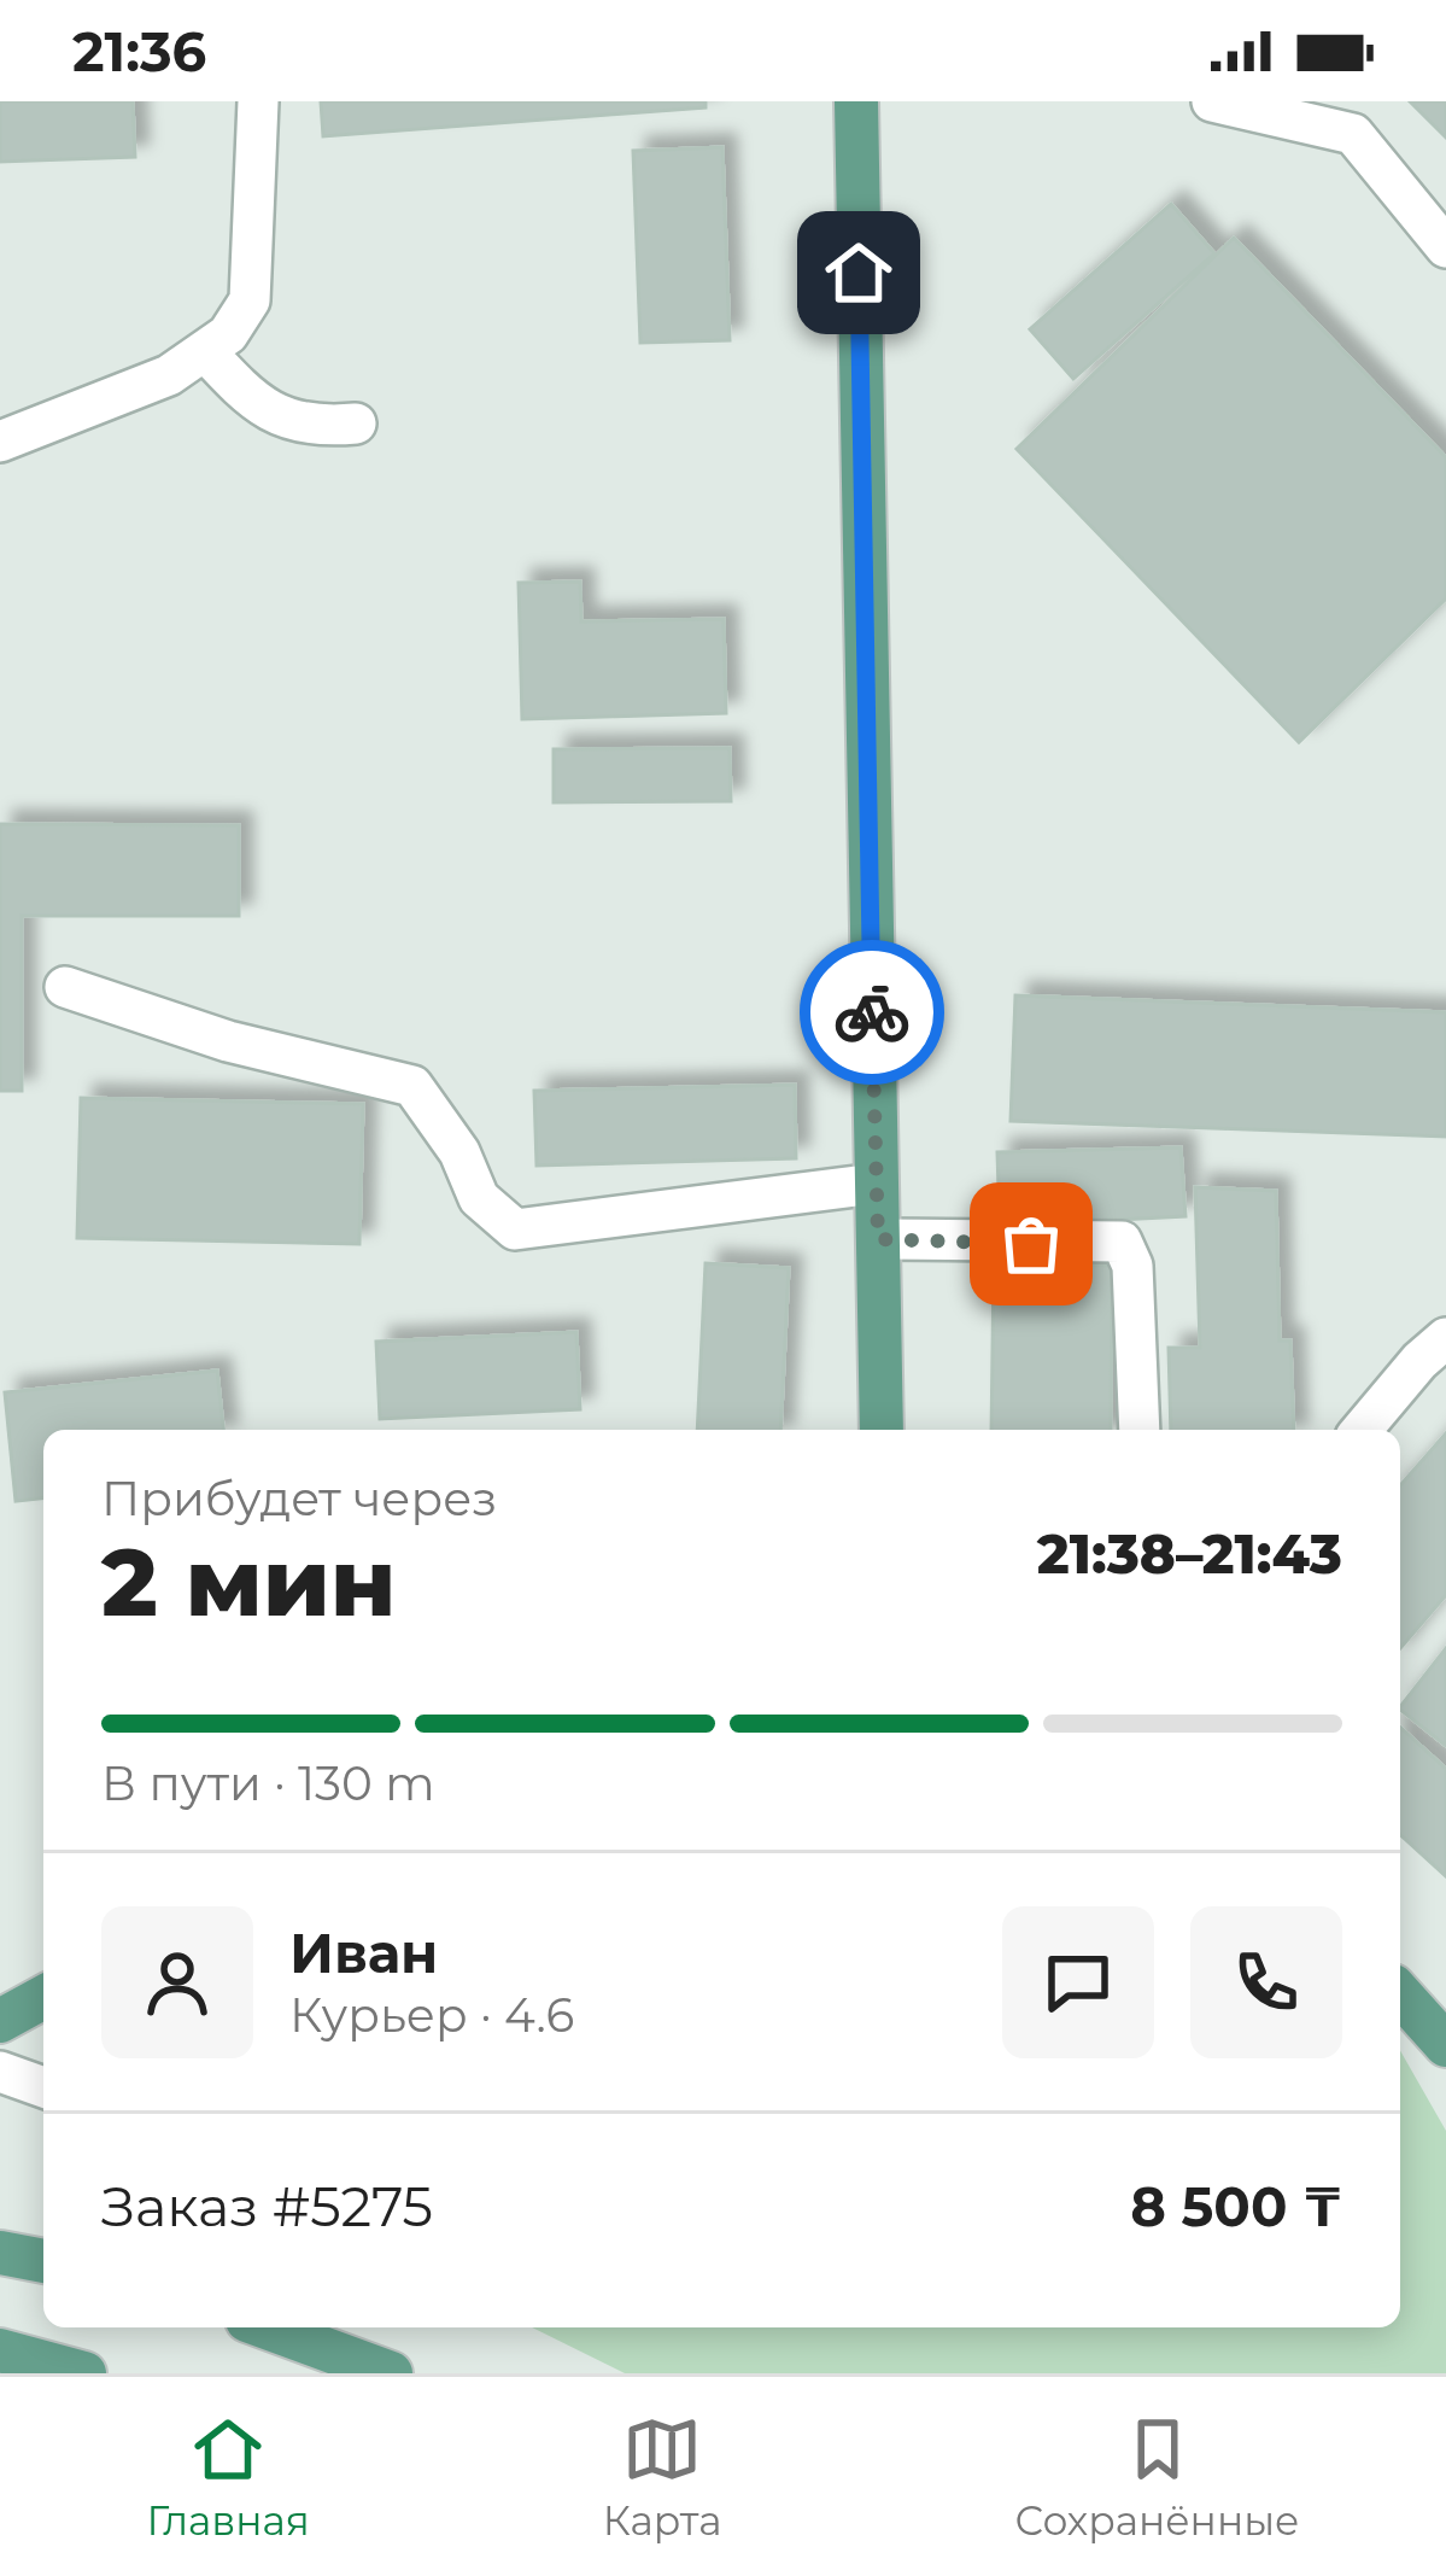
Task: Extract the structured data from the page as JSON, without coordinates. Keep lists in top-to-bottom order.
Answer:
{
  "page": {
    "status": "21:36",
    "heading": ["2 мин", "Прибудет через", "21:38–21:43"],
    "panel": [
      "Иван",
      "Курьер · 4.6",
      "Заказ #5275",
      "8 500 ₸"
    ],
    "bar": "В пути · 130 m",
    "tabs": ["Главная", "Карта", "Сохранённые"]
  }
}
